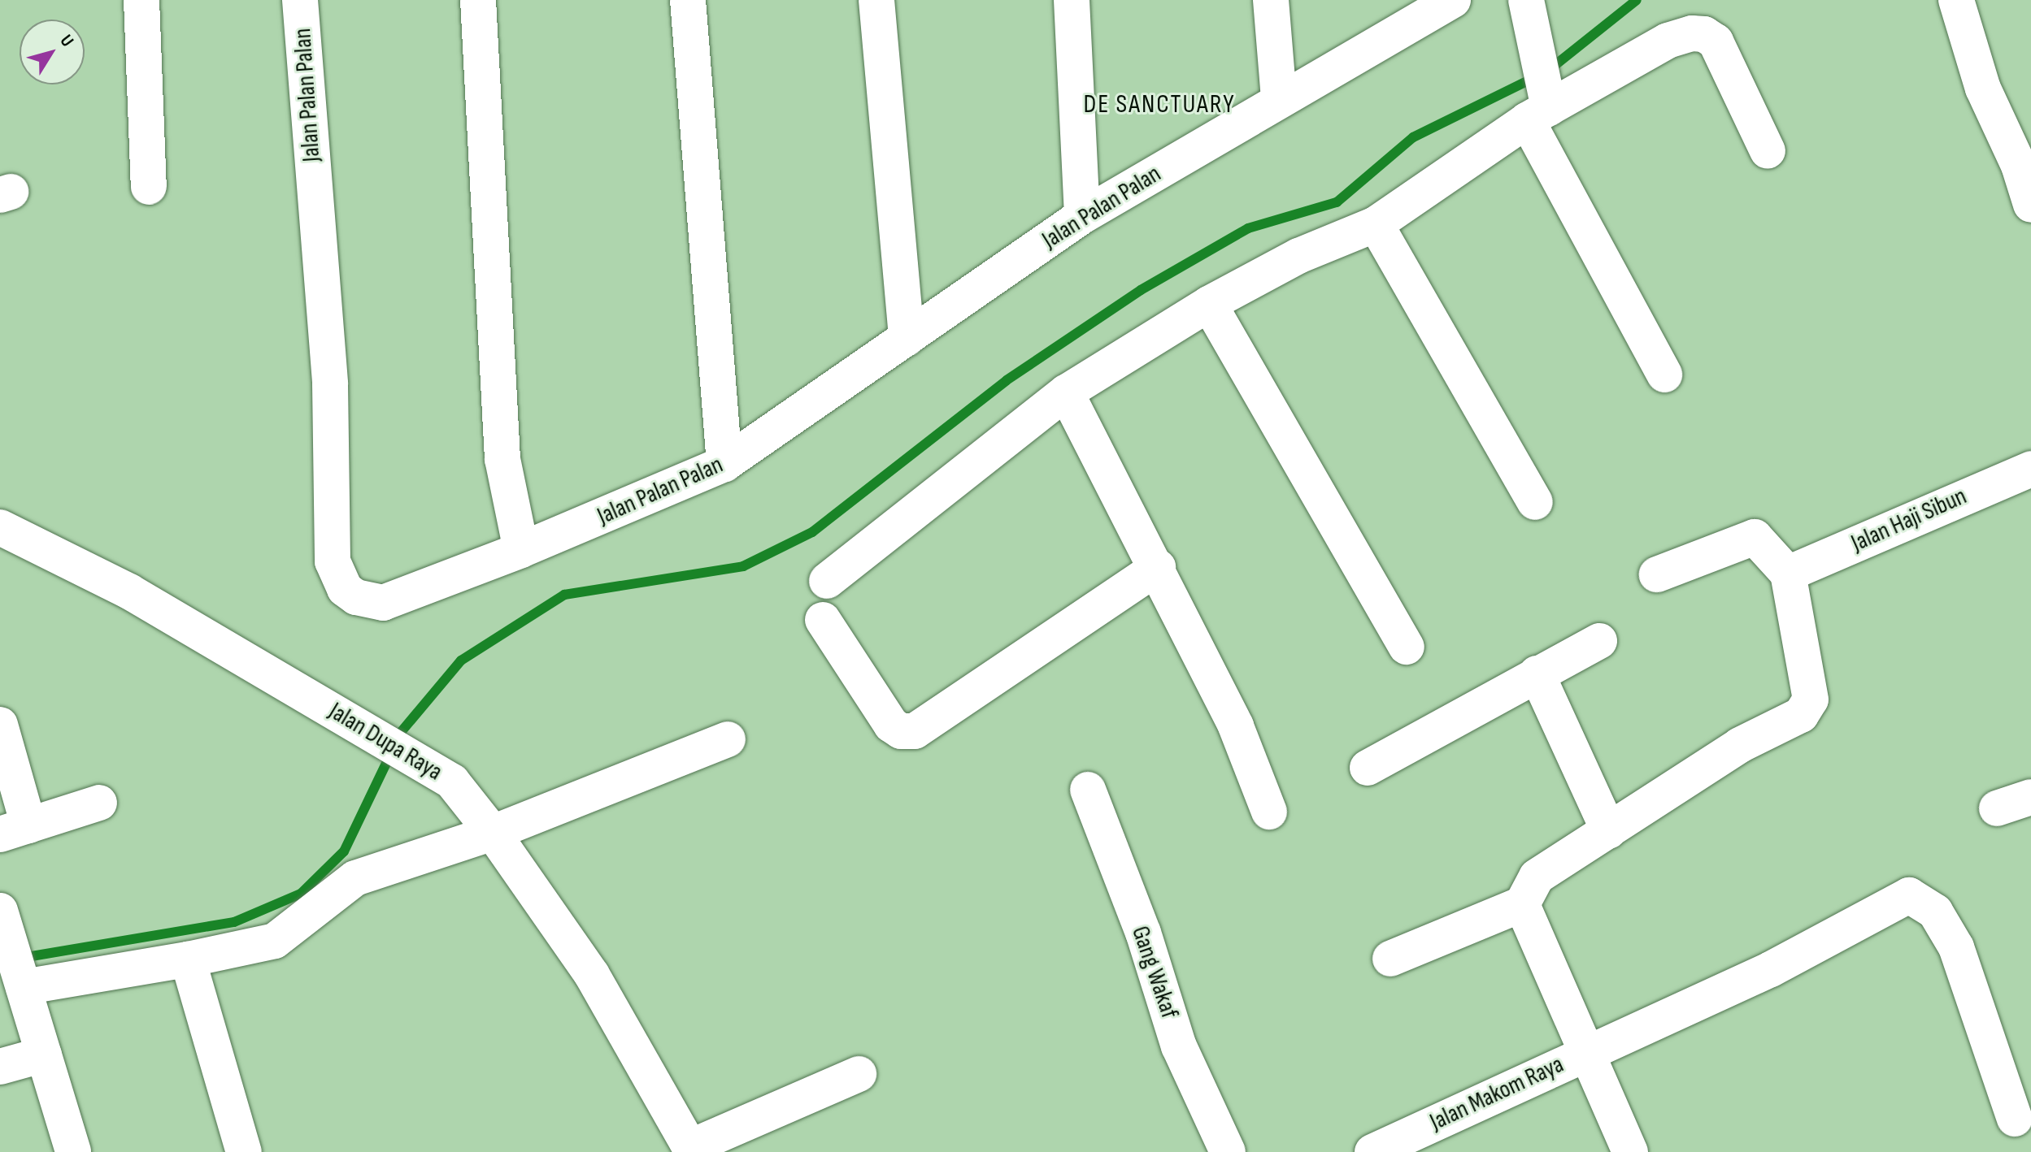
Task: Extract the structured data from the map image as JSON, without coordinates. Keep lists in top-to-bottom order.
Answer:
{
  "streets": {
    "street": [
      "Jalan Palan Palan",
      "Jalan Haji Sibun",
      "Jalan Dupa Raya",
      "Gang Wakaf",
      "Jalan Makom Raya"
    ]
  },
  "districts": ["DE SANCTUARY"],
  "north": "top right"
}
